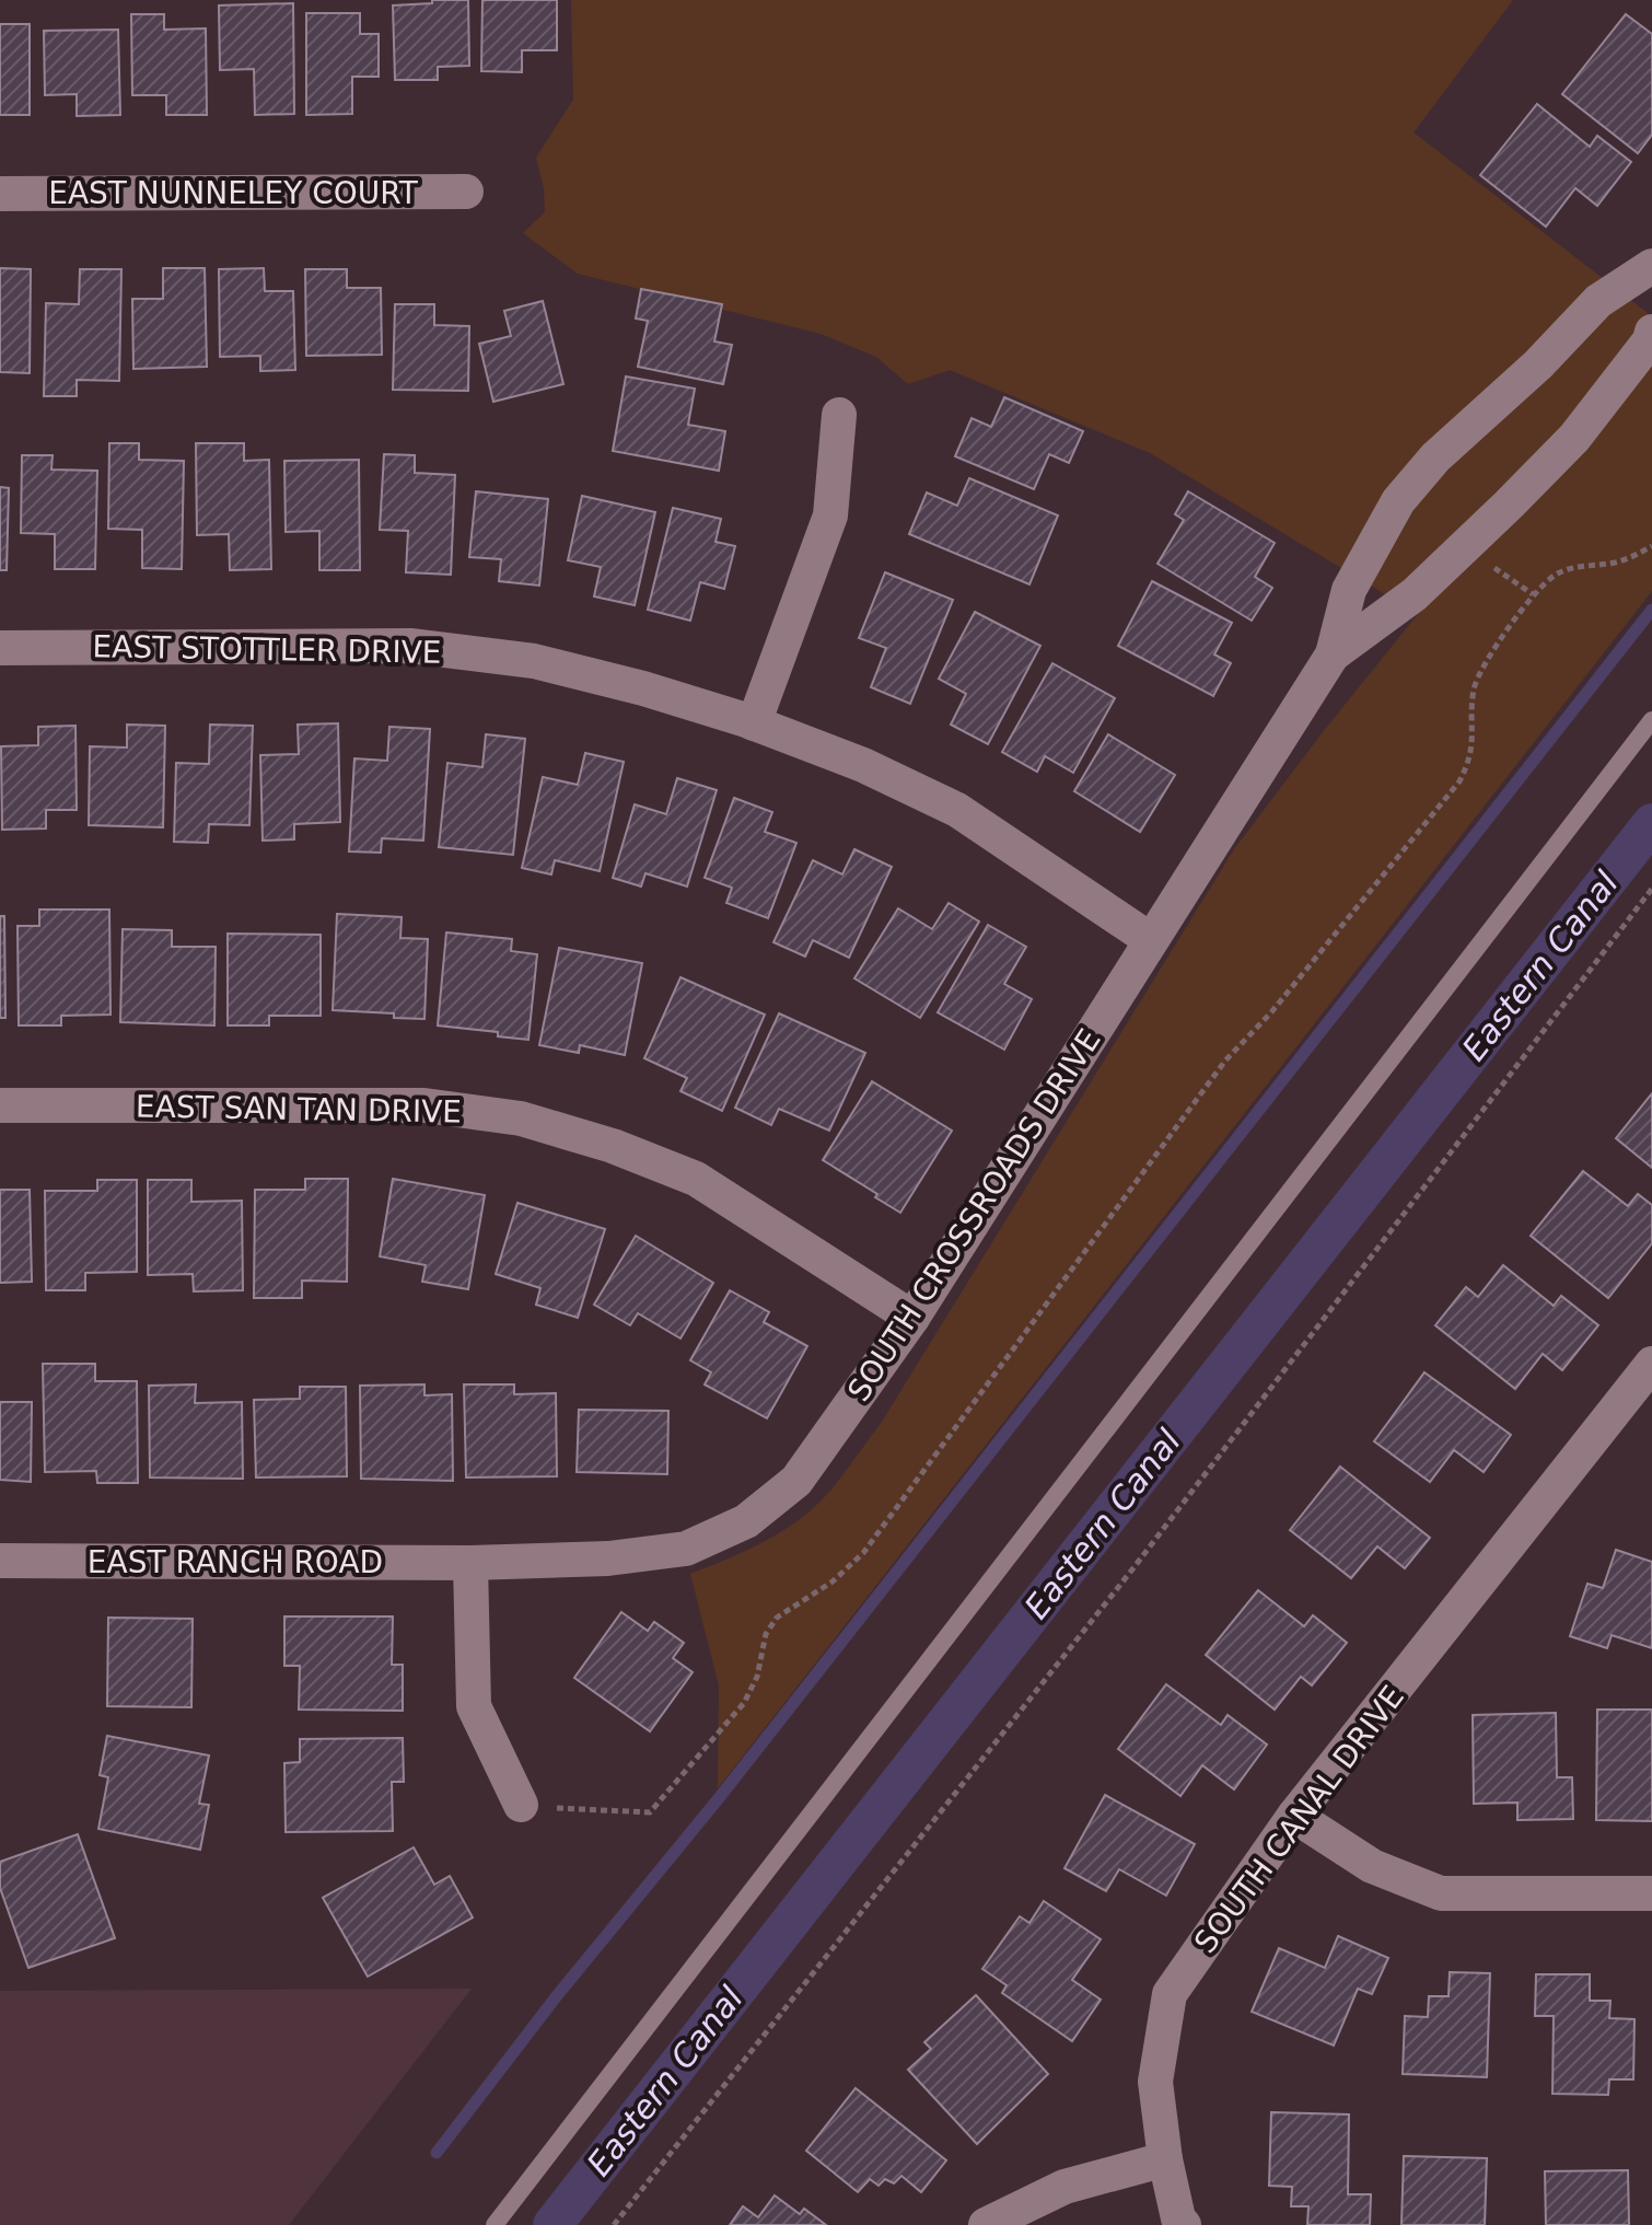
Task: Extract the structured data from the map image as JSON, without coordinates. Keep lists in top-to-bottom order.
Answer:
{
  "streets": {
    "street": [
      "EAST NUNNELEY COURT",
      "EAST STOTTLER DRIVE",
      "EAST SAN TAN DRIVE",
      "SOUTH CROSSROADS DRIVE",
      "EAST RANCH ROAD",
      "SOUTH CANAL DRIVE"
    ]
  },
  "crossings": [
    ["EAST STOTTLER DRIVE", "SOUTH CROSSROADS DRIVE"],
    ["EAST SAN TAN DRIVE", "SOUTH CROSSROADS DRIVE"],
    ["SOUTH CROSSROADS DRIVE", "EAST RANCH ROAD"]
  ],
  "water": ["Eastern Canal"]
}
